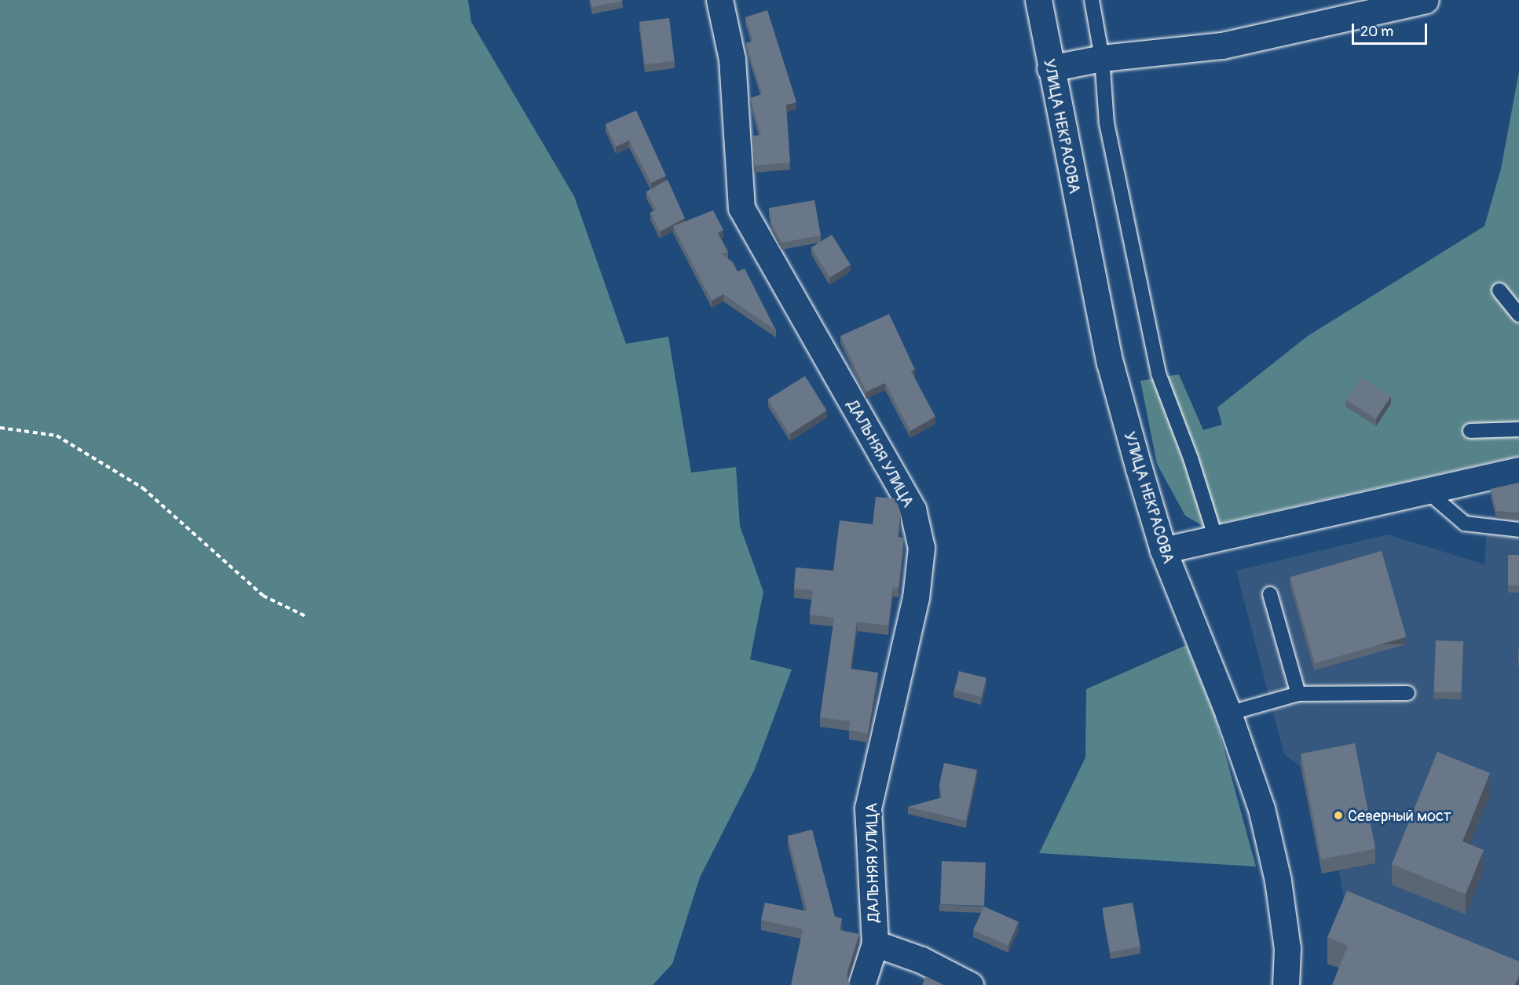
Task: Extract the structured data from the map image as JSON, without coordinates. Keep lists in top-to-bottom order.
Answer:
{
  "streets": {
    "street": ["УЛИЦА НЕКРАСОВА", "ДАЛЬНЯЯ УЛИЦА"]
  },
  "places": ["Северный мост"],
  "scale_bar": "20 m"
}
